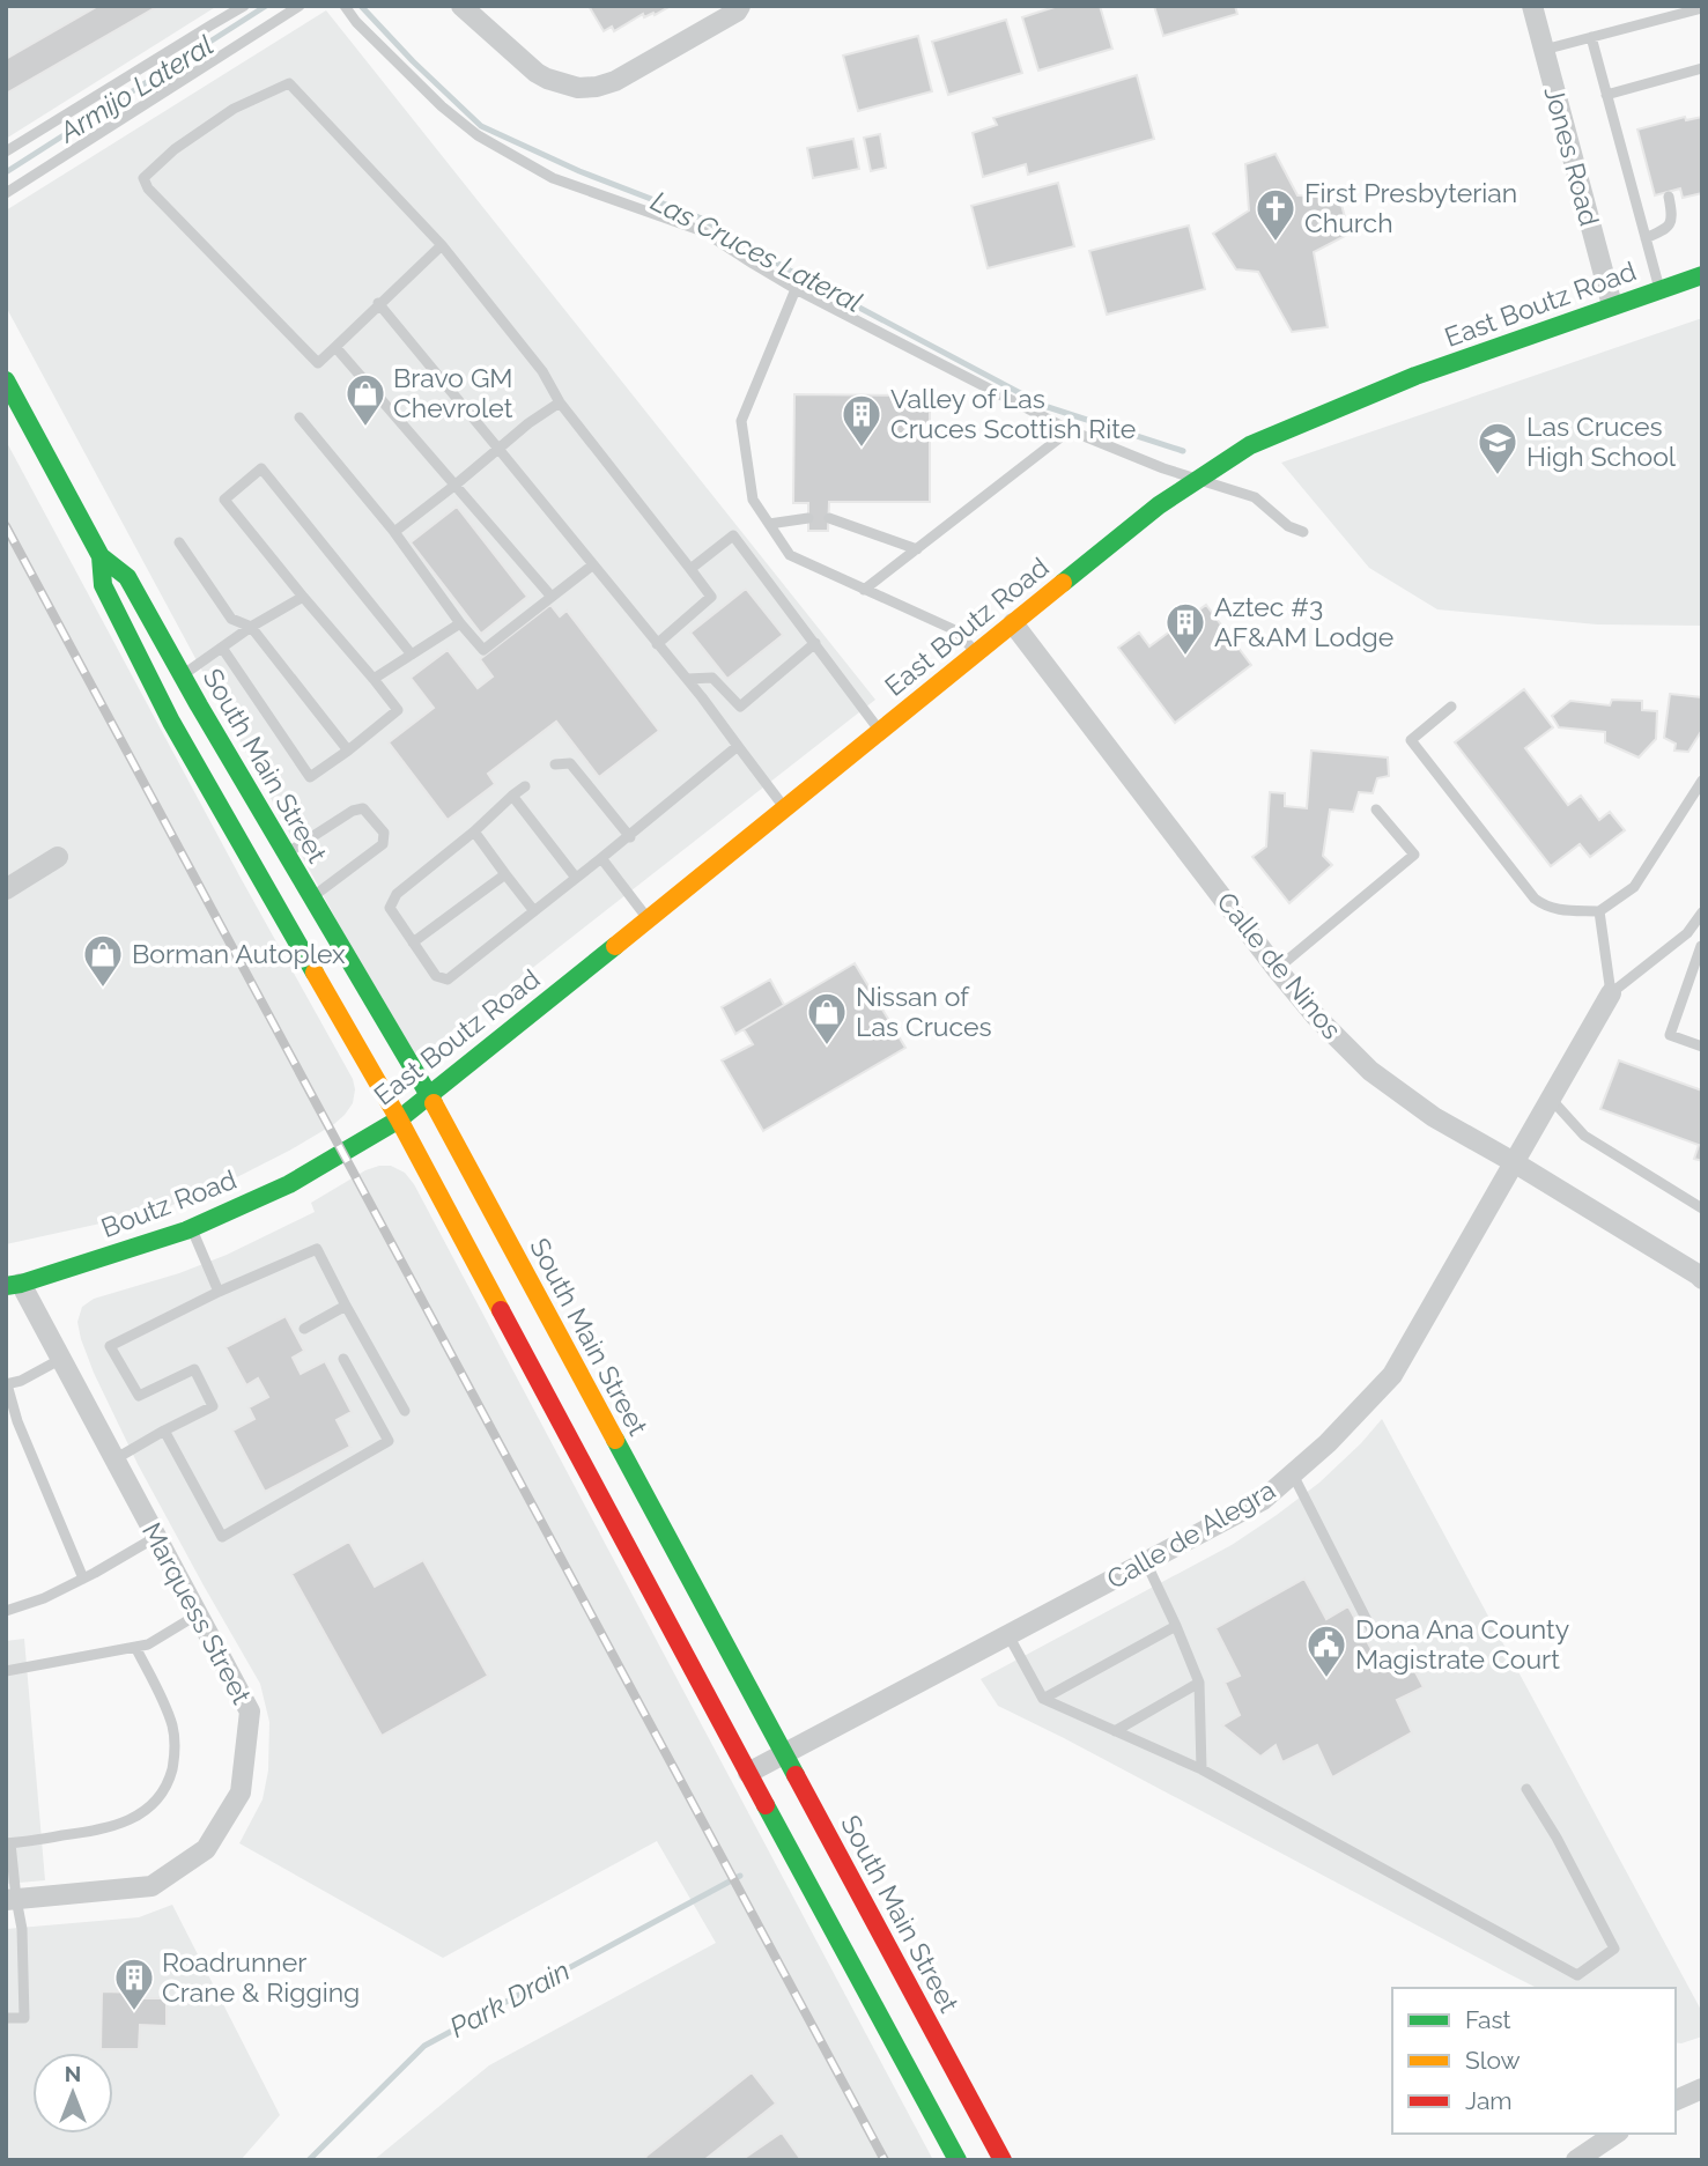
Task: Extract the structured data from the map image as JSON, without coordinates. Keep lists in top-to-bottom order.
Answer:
{
  "streets": {
    "main road": ["East Boutz Road", "South Main Street", "Boutz Road"],
    "street": [
      "Jones Road",
      "Calle de Ninos",
      "Calle de Alegra",
      "Marquess Street"
    ]
  },
  "crossings": [
    ["Jones Road", "East Boutz Road"],
    ["East Boutz Road", "South Main Street"],
    ["East Boutz Road", "Calle de Ninos"],
    ["East Boutz Road", "Boutz Road"],
    ["South Main Street", "Calle de Alegra"],
    ["Calle de Ninos", "Calle de Alegra"],
    ["Boutz Road", "Marquess Street"]
  ],
  "water": ["Armijo Lateral", "Las Cruces Lateral", "Park Drain"],
  "places": {
    "church": ["First Presbyterian Church"],
    "shop": ["Bravo GM Chevrolet", "Borman Autoplex", "Nissan of Las Cruces"],
    "building": ["Valley of Las Cruces Scottish Rite", "Aztec #3 AF&AM Lodge", "Roadrunner Crane & Rigging"],
    "school or university": ["Las Cruces High School"],
    "public building": ["Dona Ana County Magistrate Court"]
  },
  "legend": ["Fast", "Slow", "Jam"],
  "north": "top"
}
